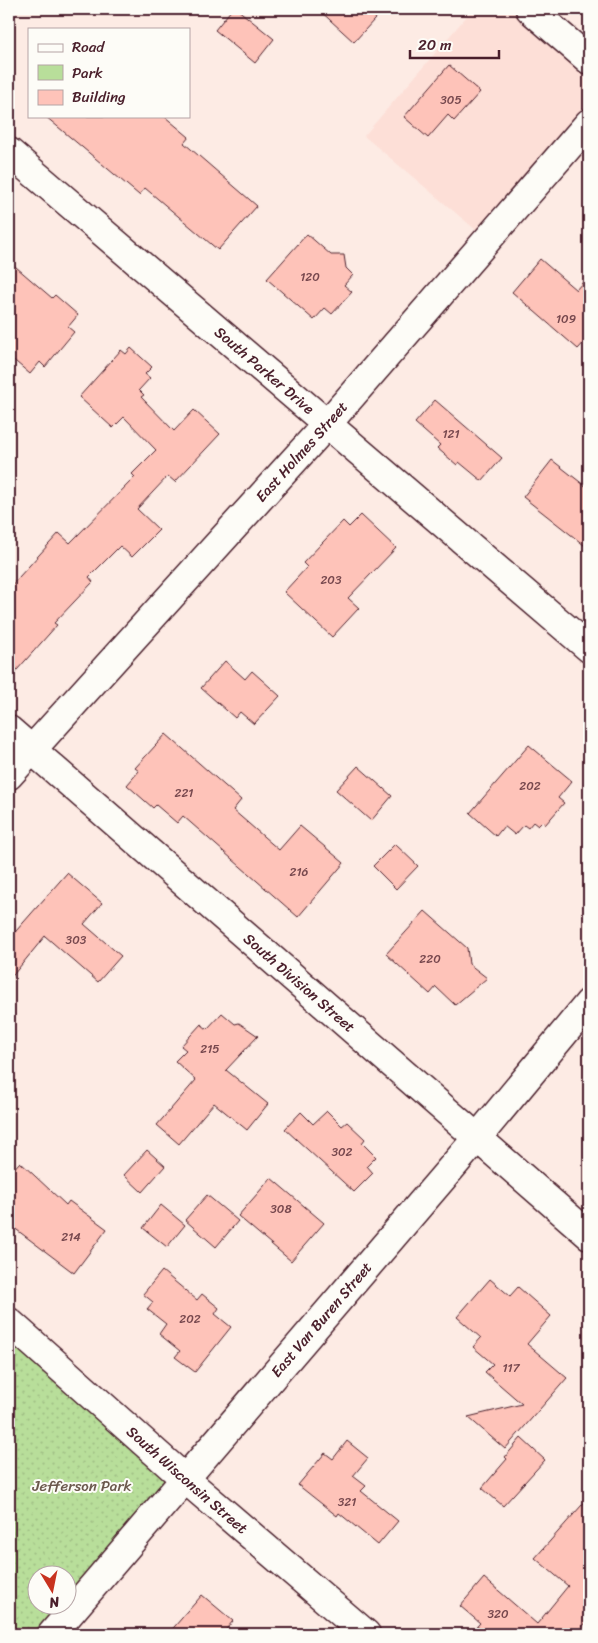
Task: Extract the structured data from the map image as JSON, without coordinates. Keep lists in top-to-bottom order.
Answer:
{
  "streets": {
    "street": [
      "South Parker Drive",
      "East Holmes Street",
      "South Division Street",
      "East Van Buren Street",
      "South Wisconsin Street"
    ]
  },
  "crossings": [
    ["South Parker Drive", "East Holmes Street"],
    ["East Holmes Street", "South Division Street"],
    ["South Division Street", "East Van Buren Street"],
    ["East Van Buren Street", "South Wisconsin Street"]
  ],
  "parks": ["Jefferson Park"],
  "house_numbers": [
    "305",
    "120",
    "109",
    "121",
    "203",
    "202",
    "221",
    "216",
    "303",
    "220",
    "215",
    "302",
    "308",
    "214",
    "202",
    "117",
    "321",
    "320"
  ],
  "legend": ["Road", "Park", "Building"],
  "scale_bar": "20 m",
  "north": "bottom"
}
